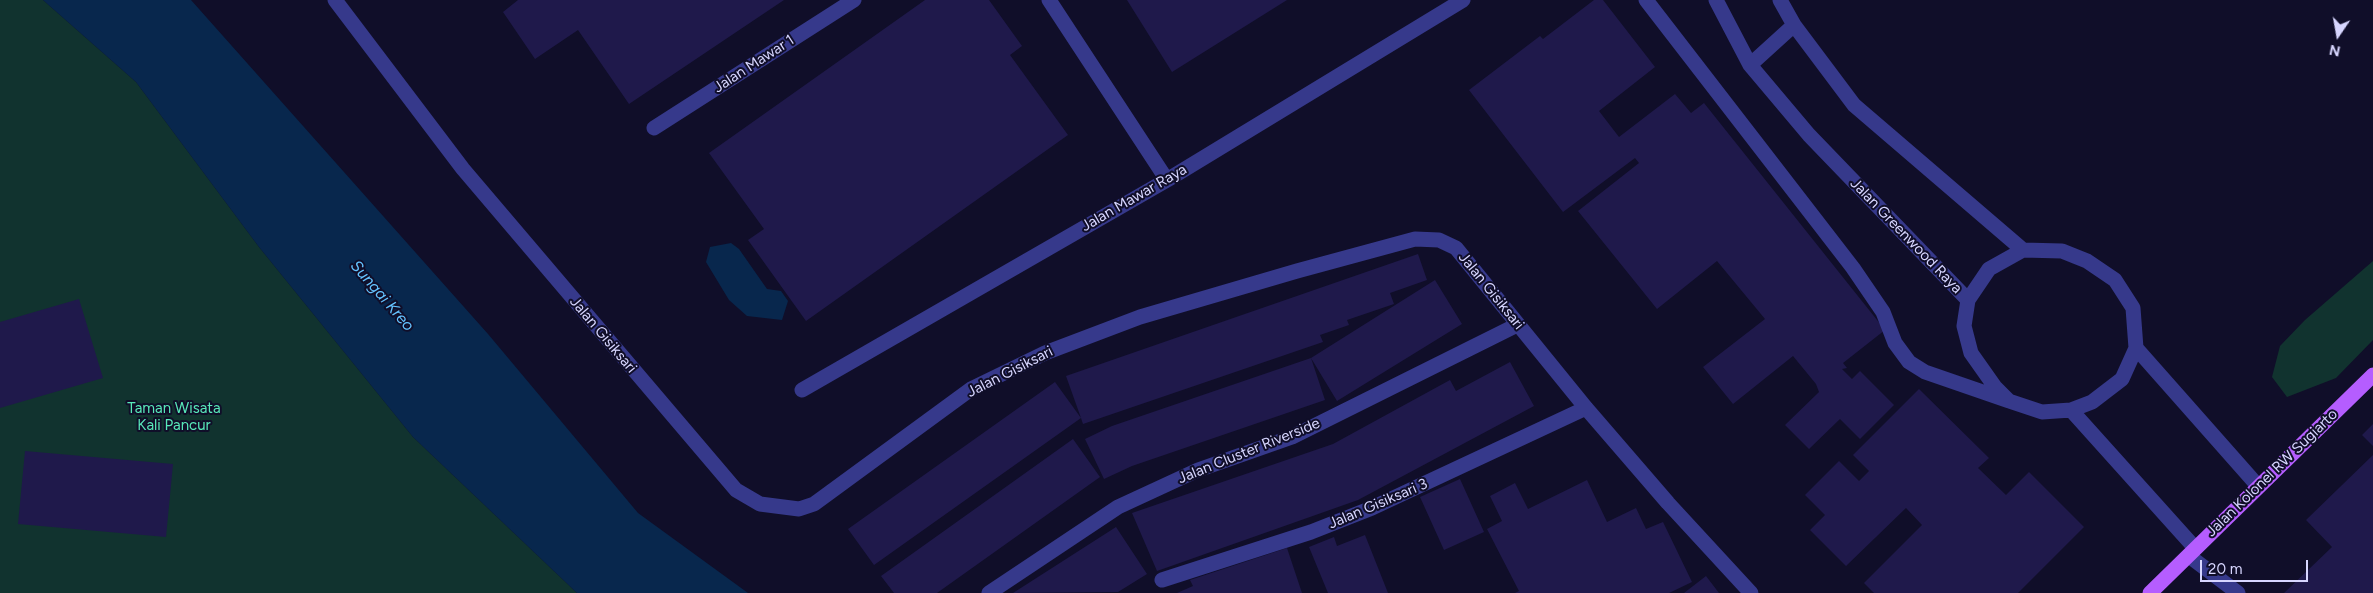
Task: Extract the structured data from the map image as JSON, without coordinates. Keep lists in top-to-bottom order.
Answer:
{
  "streets": {
    "main road": ["Jalan Kolonel RW Sugiarto"],
    "street": [
      "Jalan Mawar 1",
      "Jalan Mawar Raya",
      "Jalan Greenwood Raya",
      "Jalan Gisiksari",
      "Jalan Cluster Riverside",
      "Jalan Gisiksari 3"
    ]
  },
  "crossings": [
    ["Jalan Gisiksari", "Jalan Cluster Riverside"],
    ["Jalan Gisiksari", "Jalan Gisiksari 3"]
  ],
  "water": ["Sungai Kreo"],
  "parks": ["Taman Wisata Kali Pancur"],
  "scale_bar": "20 m",
  "north": "bottom"
}
